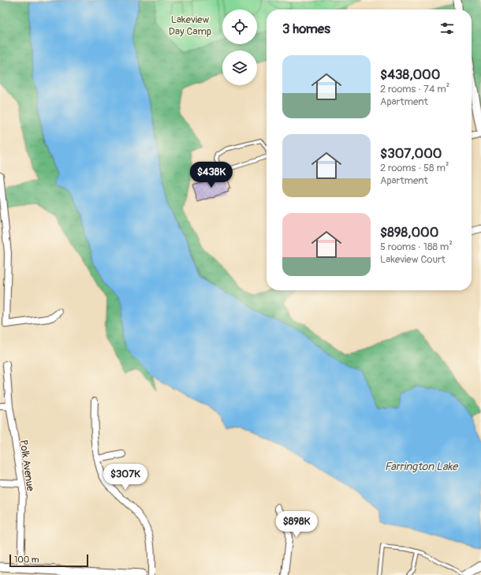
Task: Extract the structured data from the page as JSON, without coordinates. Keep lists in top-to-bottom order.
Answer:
{
  "streets": {
    "street": ["Polk Avenue"]
  },
  "water": ["Farrington Lake"],
  "parks": ["Lakeview Day Camp"],
  "scale_bar": "100 m",
  "page": {
    "heading": "3 homes",
    "list": [
      {
        "name": "$438,000",
        "note": "2 rooms · 74 m² · Apartment"
      },
      {
        "name": "$307,000",
        "note": "2 rooms · 58 m² · Apartment"
      },
      {
        "name": "$898,000",
        "note": "5 rooms · 188 m² · Lakeview Court"
      }
    ],
    "price": ["$438K", "$307K", "$898K"],
    "scale": "100 m"
  }
}
